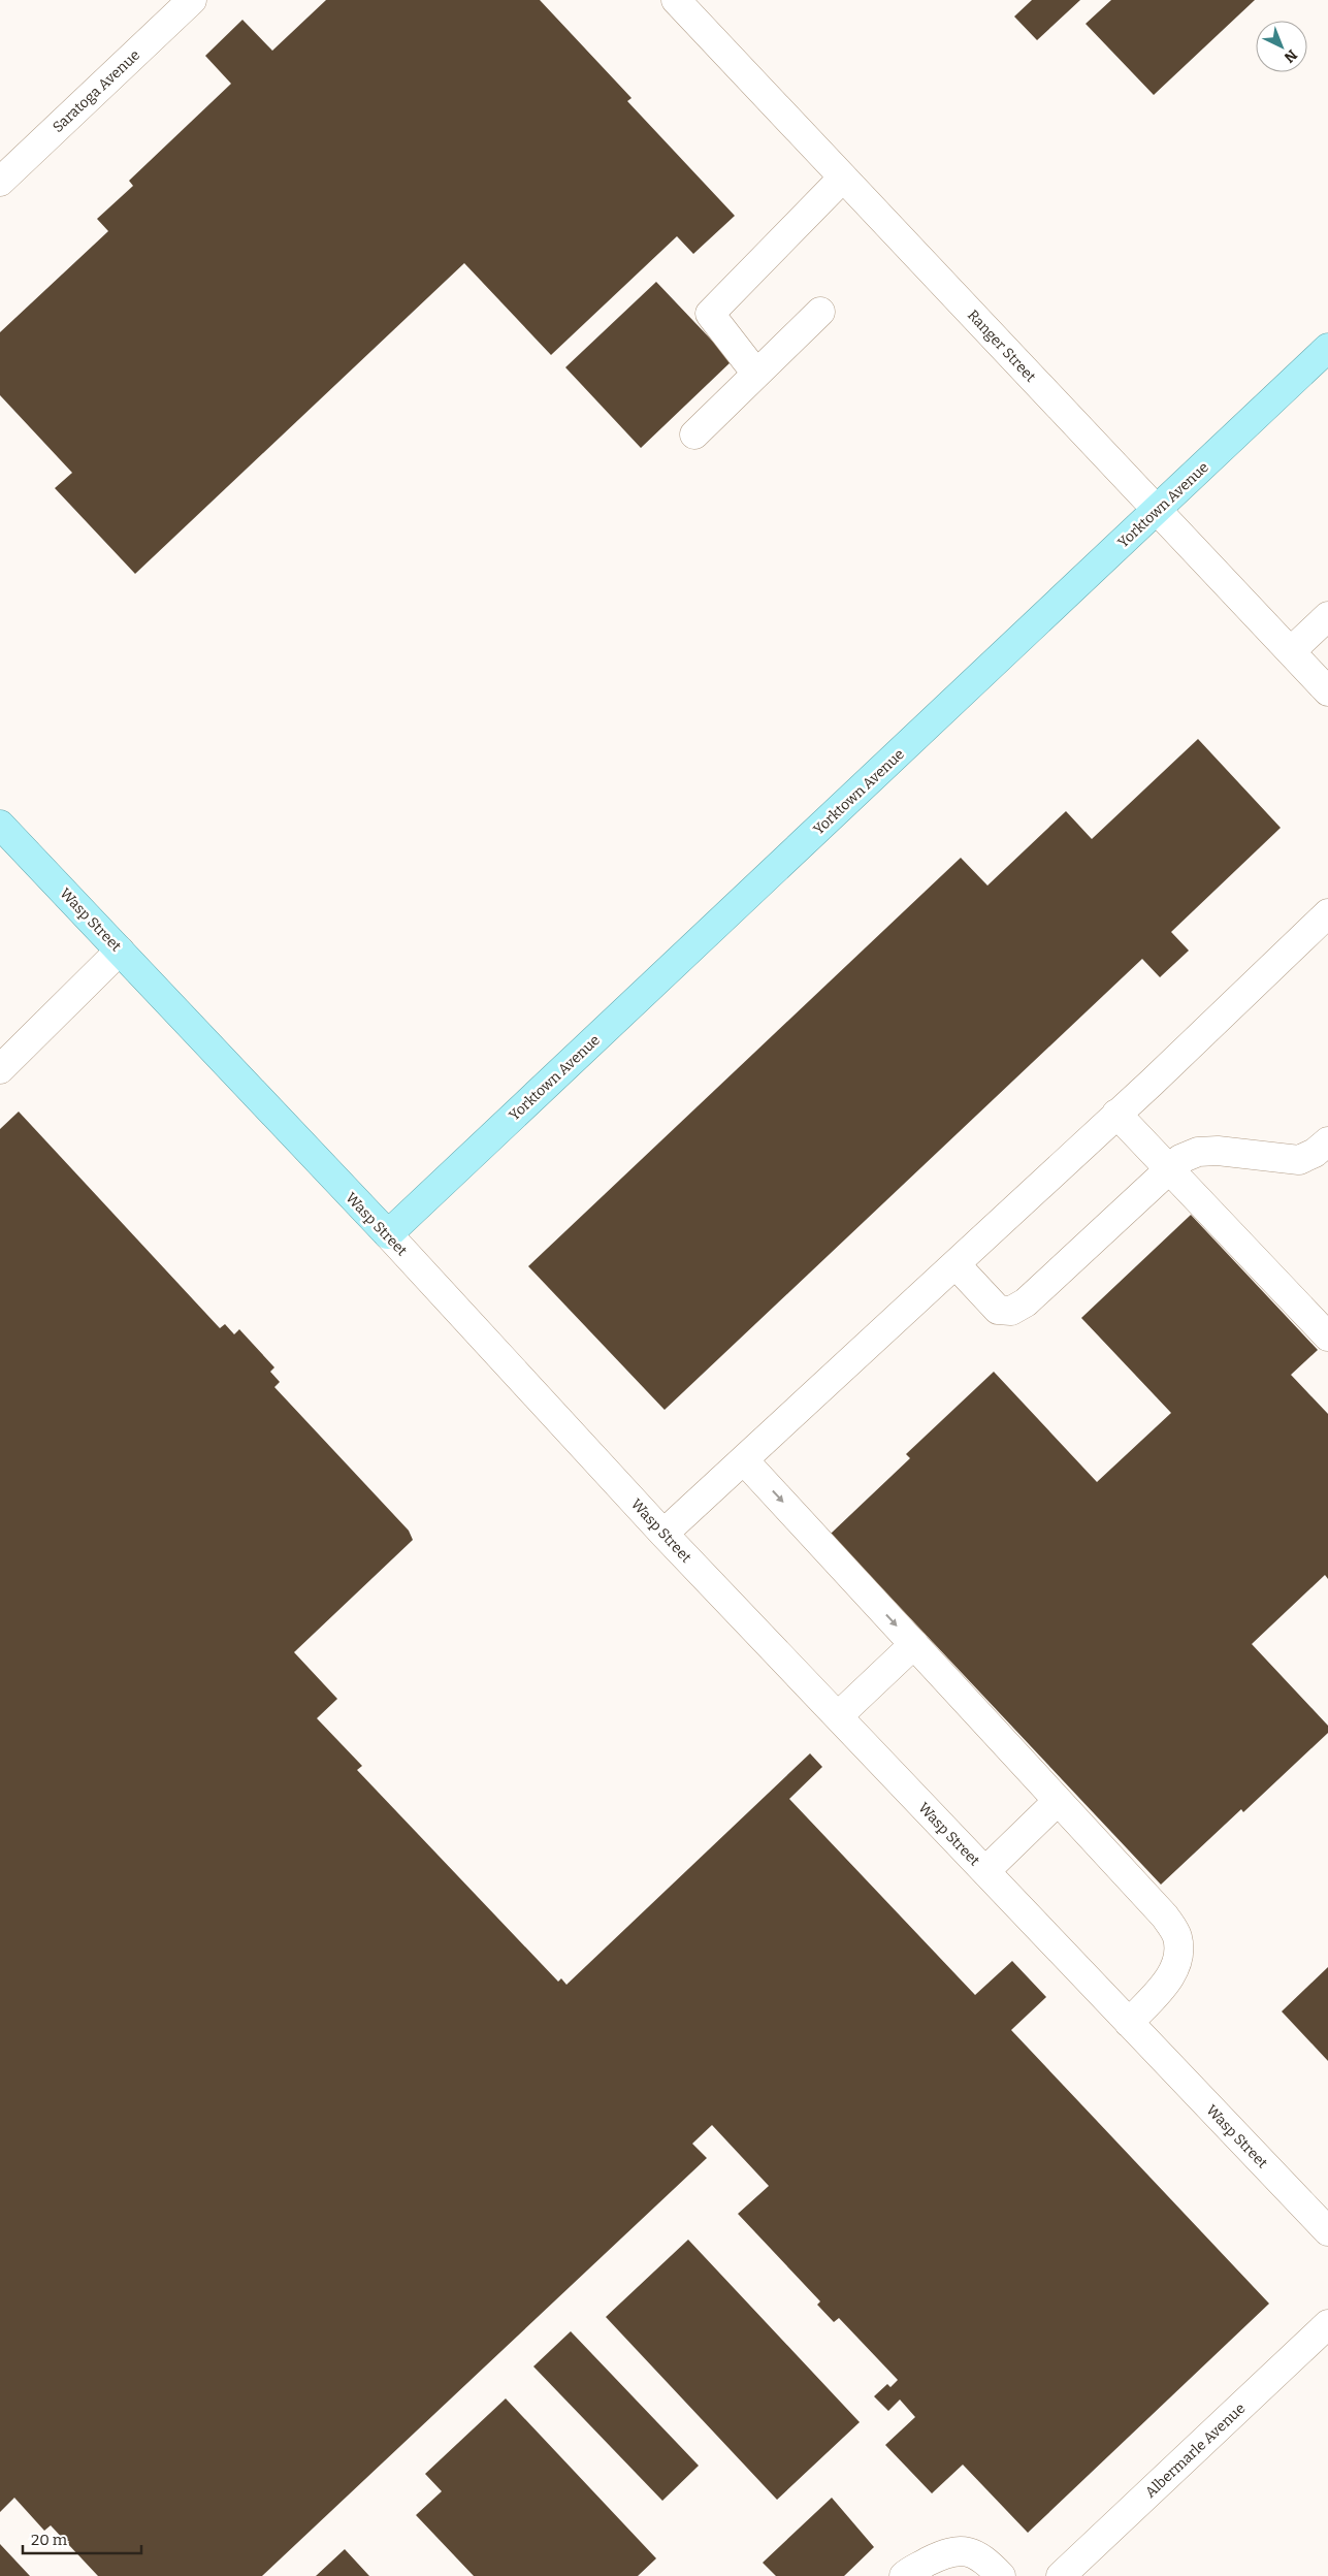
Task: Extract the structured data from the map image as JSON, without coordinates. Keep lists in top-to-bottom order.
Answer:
{
  "streets": {
    "main road": ["Yorktown Avenue", "Wasp Street"],
    "street": ["Saratoga Avenue", "Ranger Street", "Albermarle Avenue"]
  },
  "crossings": [
    ["Ranger Street", "Yorktown Avenue"],
    ["Yorktown Avenue", "Wasp Street"]
  ],
  "scale_bar": "20 m",
  "north": "bottom right"
}
